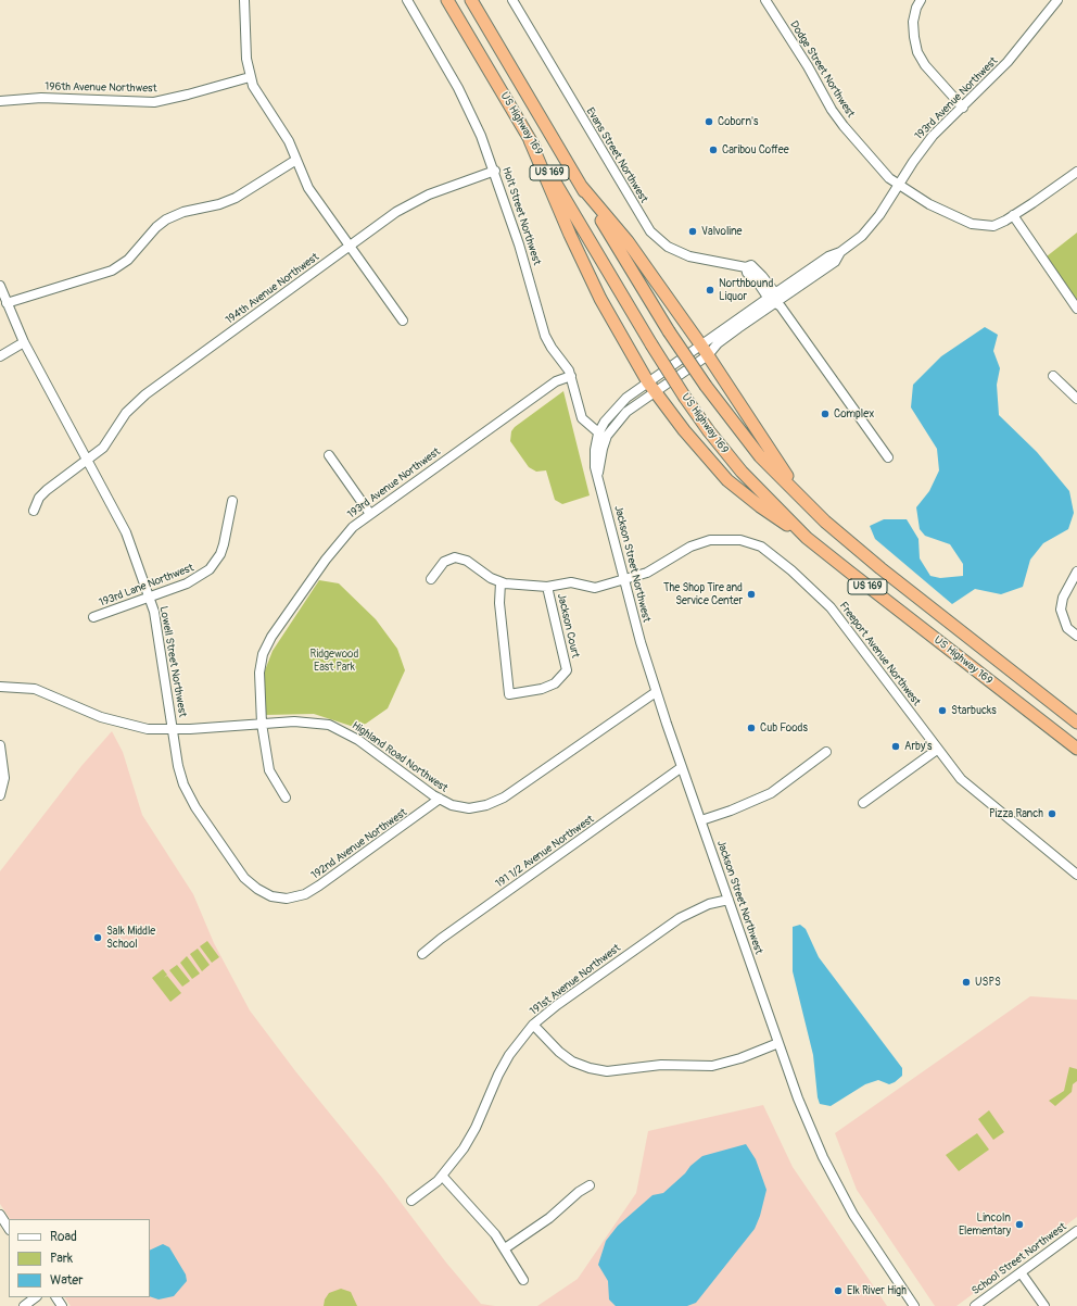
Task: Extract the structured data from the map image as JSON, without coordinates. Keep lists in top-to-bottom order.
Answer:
{
  "streets": {
    "highway": ["US Highway 169", "US 169"],
    "street": [
      "Dodge Street Northwest",
      "196th Avenue Northwest",
      "193rd Avenue Northwest",
      "Evans Street Northwest",
      "Holt Street Northwest",
      "194th Avenue Northwest",
      "Jackson Street Northwest",
      "193rd Lane Northwest",
      "Jackson Court",
      "Freeport Avenue Northwest",
      "Lowell Street Northwest",
      "Highland Road Northwest",
      "192nd Avenue Northwest",
      "191 1/2 Avenue Northwest",
      "191st Avenue Northwest",
      "School Street Northwest"
    ]
  },
  "crossings": [
    ["Dodge Street Northwest", "193rd Avenue Northwest"],
    ["193rd Avenue Northwest", "Evans Street Northwest"],
    ["193rd Avenue Northwest", "Holt Street Northwest"],
    ["193rd Avenue Northwest", "Jackson Street Northwest"],
    ["193rd Avenue Northwest", "Highland Road Northwest"],
    ["Holt Street Northwest", "194th Avenue Northwest"],
    ["Holt Street Northwest", "Jackson Street Northwest"],
    ["194th Avenue Northwest", "Lowell Street Northwest"],
    ["Jackson Street Northwest", "Freeport Avenue Northwest"],
    ["Jackson Street Northwest", "Highland Road Northwest"],
    ["Jackson Street Northwest", "191 1/2 Avenue Northwest"],
    ["Jackson Street Northwest", "191st Avenue Northwest"],
    ["193rd Lane Northwest", "Lowell Street Northwest"],
    ["Jackson Court", "Freeport Avenue Northwest"],
    ["Lowell Street Northwest", "Highland Road Northwest"],
    ["Lowell Street Northwest", "192nd Avenue Northwest"],
    ["Highland Road Northwest", "192nd Avenue Northwest"]
  ],
  "parks": ["Ridgewood East Park"],
  "places": [
    "Coborn's",
    "Caribou Coffee",
    "Valvoline",
    "Northbound Liquor",
    "Complex",
    "The Shop Tire and Service Center",
    "Starbucks",
    "Cub Foods",
    "Arby's",
    "Pizza Ranch",
    "Salk Middle School",
    "USPS",
    "Lincoln Elementary",
    "Elk River High"
  ],
  "legend": ["Road", "Park", "Water"]
}
